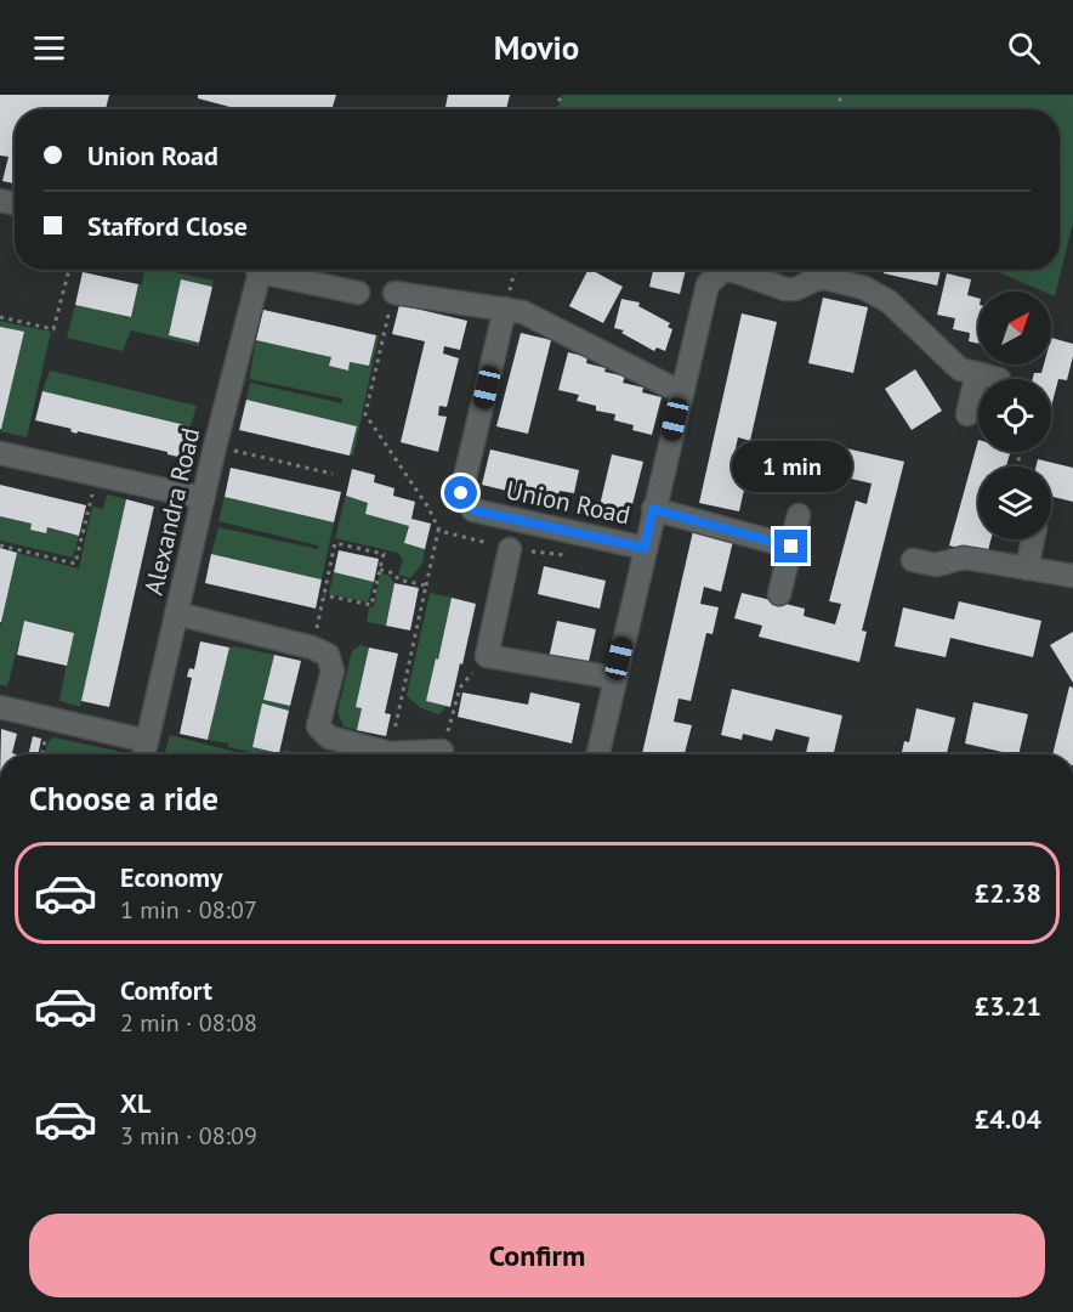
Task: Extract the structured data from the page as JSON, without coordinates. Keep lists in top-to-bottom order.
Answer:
{
  "streets": {
    "street": ["Union Road", "Alexandra Road"]
  },
  "north": "top right",
  "page": {
    "header": "Movio",
    "banner": ["Union Road", "Stafford Close"],
    "bubble": "1 min",
    "heading": "Choose a ride",
    "list": [
      {
        "name": "Economy",
        "note": "1 min · 08:07",
        "value": "£2.38"
      },
      {
        "name": "Comfort",
        "note": "2 min · 08:08",
        "value": "£3.21"
      },
      {
        "name": "XL",
        "note": "3 min · 08:09",
        "value": "£4.04"
      }
    ],
    "buttons": "Confirm"
  }
}
